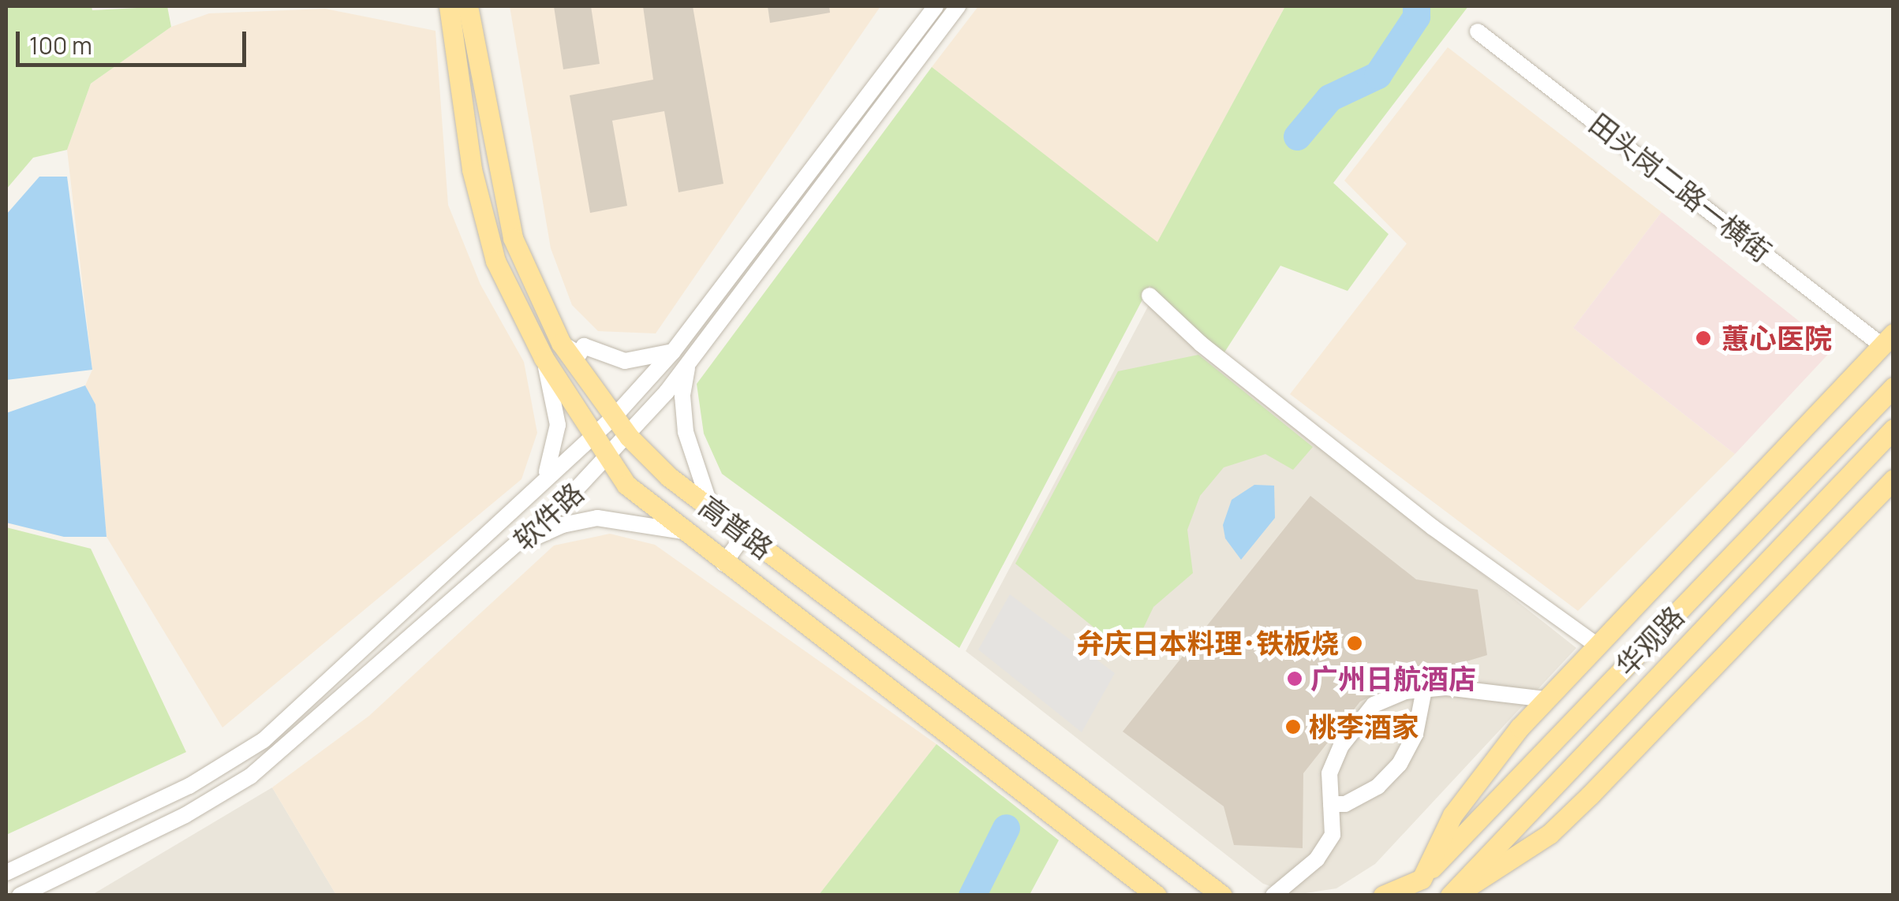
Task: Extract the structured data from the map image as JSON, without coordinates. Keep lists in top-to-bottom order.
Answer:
{
  "streets": {
    "main road": ["高普路", "华观路"],
    "street": ["田头岗二路一横街", "软件路"]
  },
  "crossings": [
    ["软件路", "高普路"]
  ],
  "places": [
    "蕙心医院",
    "弁庆日本料理･铁板烧",
    "广州日航酒店",
    "桃李酒家"
  ],
  "scale_bar": "100 m"
}
